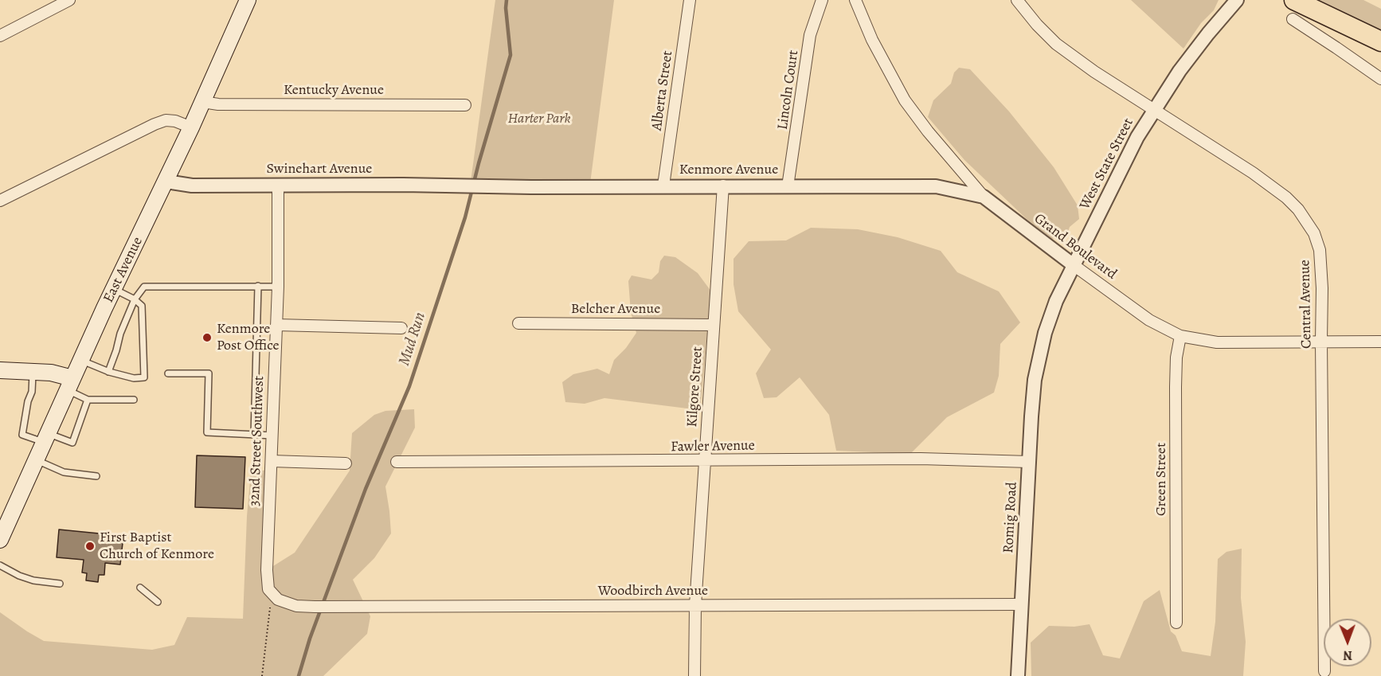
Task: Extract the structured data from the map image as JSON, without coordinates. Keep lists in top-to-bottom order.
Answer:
{
  "streets": {
    "main road": ["East Avenue"],
    "street": [
      "Lincoln Court",
      "Kentucky Avenue",
      "Alberta Street",
      "West State Street",
      "Swinehart Avenue",
      "Kenmore Avenue",
      "Grand Boulevard",
      "Central Avenue",
      "Belcher Avenue",
      "Kilgore Street",
      "32nd Street Southwest",
      "Fawler Avenue",
      "Green Street",
      "Romig Road",
      "Woodbirch Avenue"
    ]
  },
  "crossings": [
    ["Lincoln Court", "Kenmore Avenue"],
    ["Kentucky Avenue", "East Avenue"],
    ["Alberta Street", "Kenmore Avenue"],
    ["West State Street", "Grand Boulevard"],
    ["West State Street", "Central Avenue"],
    ["West State Street", "Romig Road"],
    ["Swinehart Avenue", "Kenmore Avenue"],
    ["Swinehart Avenue", "East Avenue"],
    ["Swinehart Avenue", "32nd Street Southwest"],
    ["Kenmore Avenue", "Grand Boulevard"],
    ["Kenmore Avenue", "Kilgore Street"],
    ["Grand Boulevard", "Central Avenue"],
    ["Grand Boulevard", "Green Street"],
    ["Belcher Avenue", "Kilgore Street"],
    ["Kilgore Street", "Fawler Avenue"],
    ["Kilgore Street", "Woodbirch Avenue"],
    ["32nd Street Southwest", "Woodbirch Avenue"],
    ["Fawler Avenue", "Romig Road"],
    ["Romig Road", "Woodbirch Avenue"]
  ],
  "water": ["Mud Run"],
  "parks": ["Harter Park"],
  "places": ["Kenmore Post Office", "First Baptist Church of Kenmore"],
  "north": "bottom"
}
